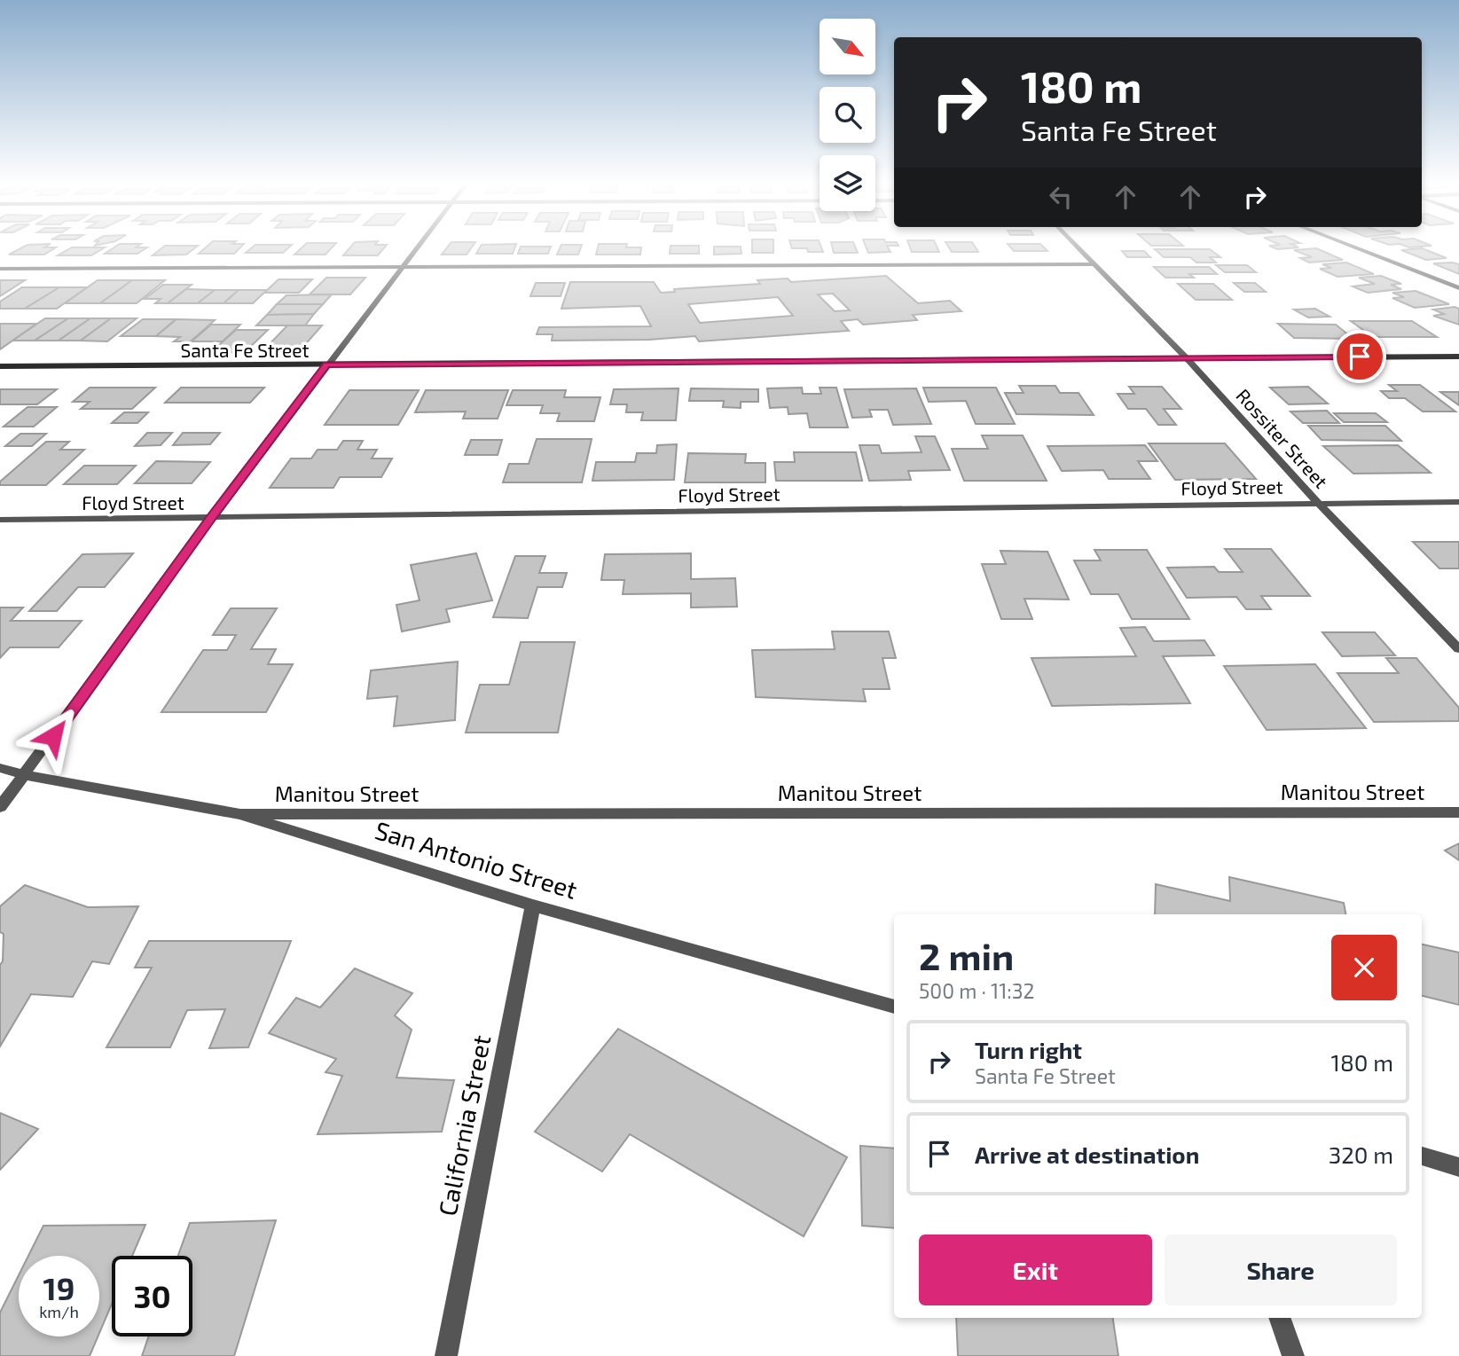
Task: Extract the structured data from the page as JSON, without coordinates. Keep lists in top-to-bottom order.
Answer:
{
  "streets": {
    "main road": ["Santa Fe Street"],
    "street": [
      "Rossiter Street",
      "Floyd Street",
      "Manitou Street",
      "San Antonio Street",
      "California Street"
    ]
  },
  "crossings": [
    ["Santa Fe Street", "Rossiter Street"],
    ["Rossiter Street", "Floyd Street"],
    ["Manitou Street", "San Antonio Street"],
    ["San Antonio Street", "California Street"]
  ],
  "north": "bottom right",
  "page": {
    "turn": ["180 m", "Santa Fe Street"],
    "heading": ["2 min", "500 m · 11:32"],
    "list": [
      {
        "name": "Turn right",
        "note": "Santa Fe Street",
        "value": "180 m"
      },
      {
        "name": "Arrive at destination",
        "value": "320 m"
      }
    ],
    "buttons": ["Exit", "Share"],
    "speed": "19 km/h",
    "limit": "30"
  }
}
